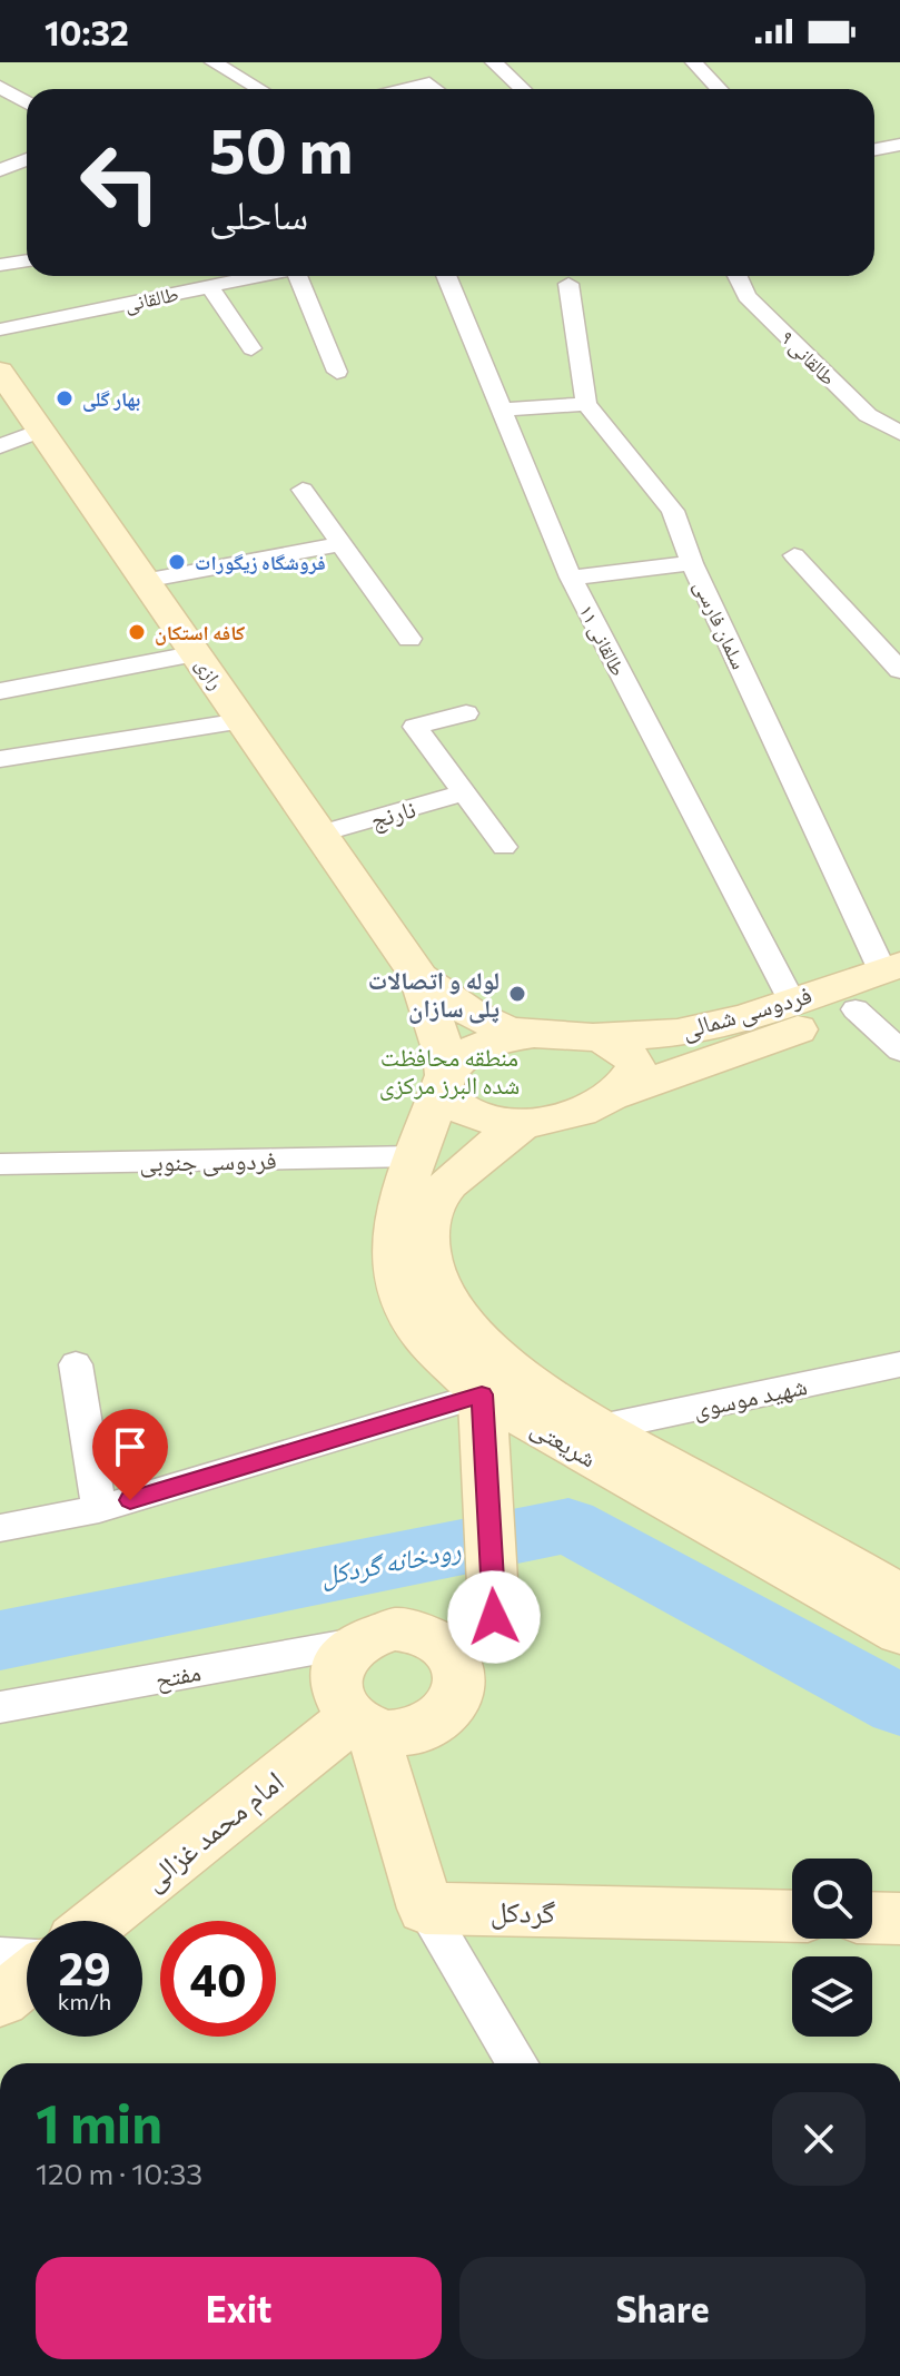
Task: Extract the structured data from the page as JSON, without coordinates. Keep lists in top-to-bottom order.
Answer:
{
  "streets": {
    "street": [
      "طالقانی",
      "طالقانی ۹",
      "سلمان فارسی",
      "طالقانی ۱۱",
      "رازی",
      "نارنج",
      "فردوسی شمالی",
      "فردوسی جنوبی",
      "شهید موسوی",
      "شریعتی",
      "مفتح",
      "امام محمد غزالی",
      "گردکل"
    ]
  },
  "crossings": [
    ["سلمان فارسی", "فردوسی شمالی"],
    ["طالقانی ۱۱", "فردوسی شمالی"],
    ["رازی", "نارنج"],
    ["فردوسی شمالی", "شریعتی"],
    ["فردوسی جنوبی", "شریعتی"],
    ["شهید موسوی", "شریعتی"],
    ["مفتح", "امام محمد غزالی"]
  ],
  "water": ["رودخانه گردکل"],
  "parks": ["منطقه محافظت شده البرز مرکزی"],
  "places": [
    "بهار گلی",
    "فروشگاه زیگورات",
    "کافه استکان",
    "لوله و اتصالات پلی سازان"
  ],
  "page": {
    "status": "10:32",
    "turn": ["50 m", "ساحلی"],
    "speed": "29 km/h",
    "limit": "40",
    "heading": ["1 min", "120 m · 10:33"],
    "buttons": ["Exit", "Share"]
  }
}
